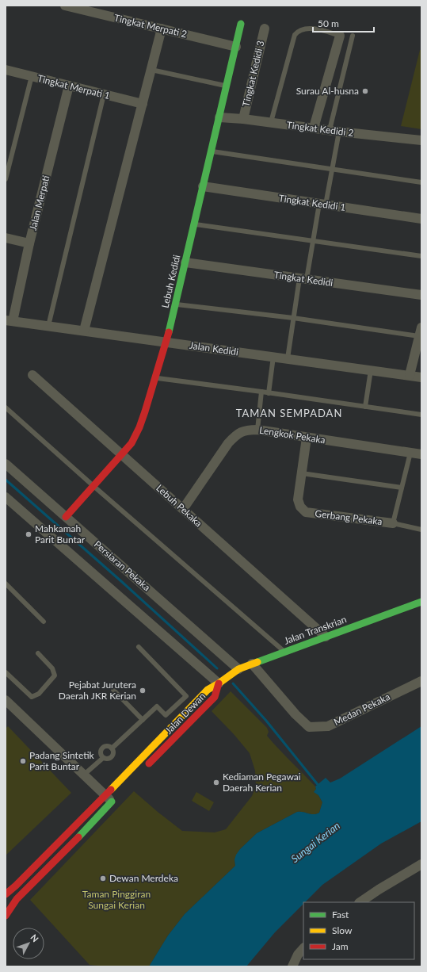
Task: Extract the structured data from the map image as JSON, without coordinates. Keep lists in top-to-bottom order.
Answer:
{
  "streets": {
    "main road": ["Lebuh Kedidi", "Jalan Transkrian", "Jalan Dewan"],
    "street": [
      "Tingkat Merpati 2",
      "Tingkat Kedidi 3",
      "Tingkat Merpati 1",
      "Tingkat Kedidi 2",
      "Jalan Merpati",
      "Tingkat Kedidi 1",
      "Tingkat Kedidi",
      "Jalan Kedidi",
      "Lengkok Pekaka",
      "Lebuh Pekaka",
      "Gerbang Pekaka",
      "Persiaran Pekaka",
      "Medan Pekaka"
    ]
  },
  "crossings": [
    ["Tingkat Merpati 2", "Lebuh Kedidi"],
    ["Tingkat Kedidi 3", "Tingkat Kedidi 2"],
    ["Tingkat Merpati 1", "Jalan Merpati"],
    ["Tingkat Kedidi 2", "Lebuh Kedidi"],
    ["Jalan Merpati", "Jalan Kedidi"],
    ["Tingkat Kedidi 1", "Lebuh Kedidi"],
    ["Tingkat Kedidi", "Lebuh Kedidi"],
    ["Lebuh Kedidi", "Jalan Kedidi"],
    ["Lebuh Kedidi", "Lebuh Pekaka"],
    ["Lebuh Kedidi", "Persiaran Pekaka"],
    ["Lengkok Pekaka", "Lebuh Pekaka"],
    ["Lengkok Pekaka", "Gerbang Pekaka"],
    ["Lebuh Pekaka", "Jalan Transkrian"],
    ["Persiaran Pekaka", "Jalan Transkrian"],
    ["Jalan Transkrian", "Medan Pekaka"],
    ["Jalan Transkrian", "Jalan Dewan"]
  ],
  "districts": ["TAMAN SEMPADAN"],
  "water": ["Sungai Kerian"],
  "parks": ["Taman Pinggiran Sungai Kerian"],
  "places": [
    "Surau Al-husna",
    "Mahkamah Parit Buntar",
    "Pejabat Jurutera Daerah JKR Kerian",
    "Padang Sintetik Parit Buntar",
    "Kediaman Pegawai Daerah Kerian",
    "Dewan Merdeka"
  ],
  "legend": ["Fast", "Slow", "Jam"],
  "scale_bar": "50 m",
  "north": "top right"
}
